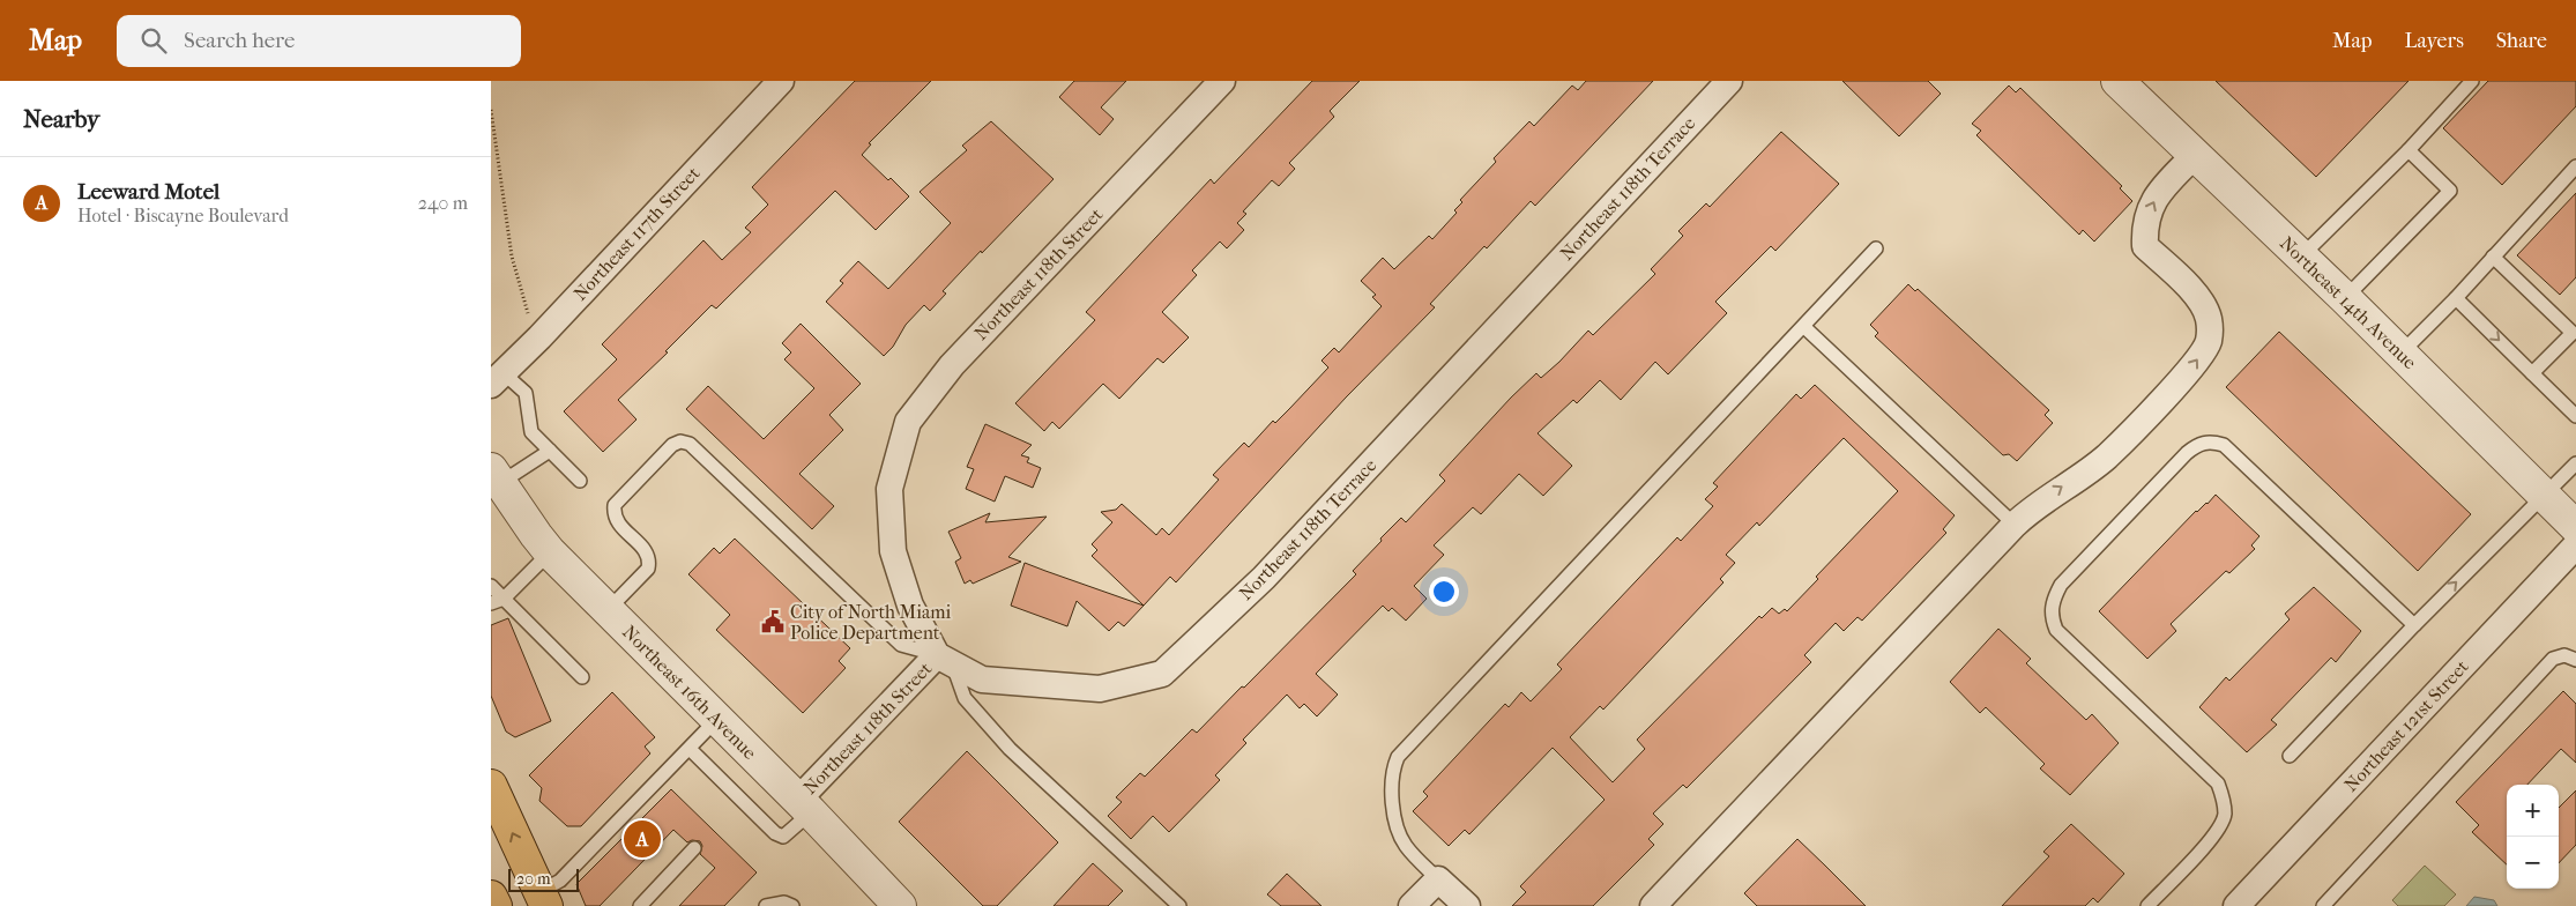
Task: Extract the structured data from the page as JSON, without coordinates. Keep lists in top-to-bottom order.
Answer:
{
  "streets": {
    "street": [
      "Northeast 118th Terrace",
      "Northeast 117th Street",
      "Northeast 118th Street",
      "Northeast 14th Avenue",
      "Northeast 16th Avenue",
      "Northeast 121st Street"
    ]
  },
  "crossings": [
    ["Northeast 118th Terrace", "Northeast 118th Street"],
    ["Northeast 118th Street", "Northeast 16th Avenue"]
  ],
  "places": {
    "public building": ["City of North Miami Police Department"]
  },
  "scale_bar": "20 m",
  "page": {
    "header": "Map",
    "search": "Search here",
    "nav": ["Map", "Layers", "Share"],
    "heading": "Nearby",
    "list": [
      {
        "mark": "A",
        "name": "Leeward Motel",
        "note": "Hotel · Biscayne Boulevard",
        "value": "240 m"
      }
    ],
    "map_buttons": ["+", "−"],
    "pins": "A",
    "scale": "20 m"
  }
}
